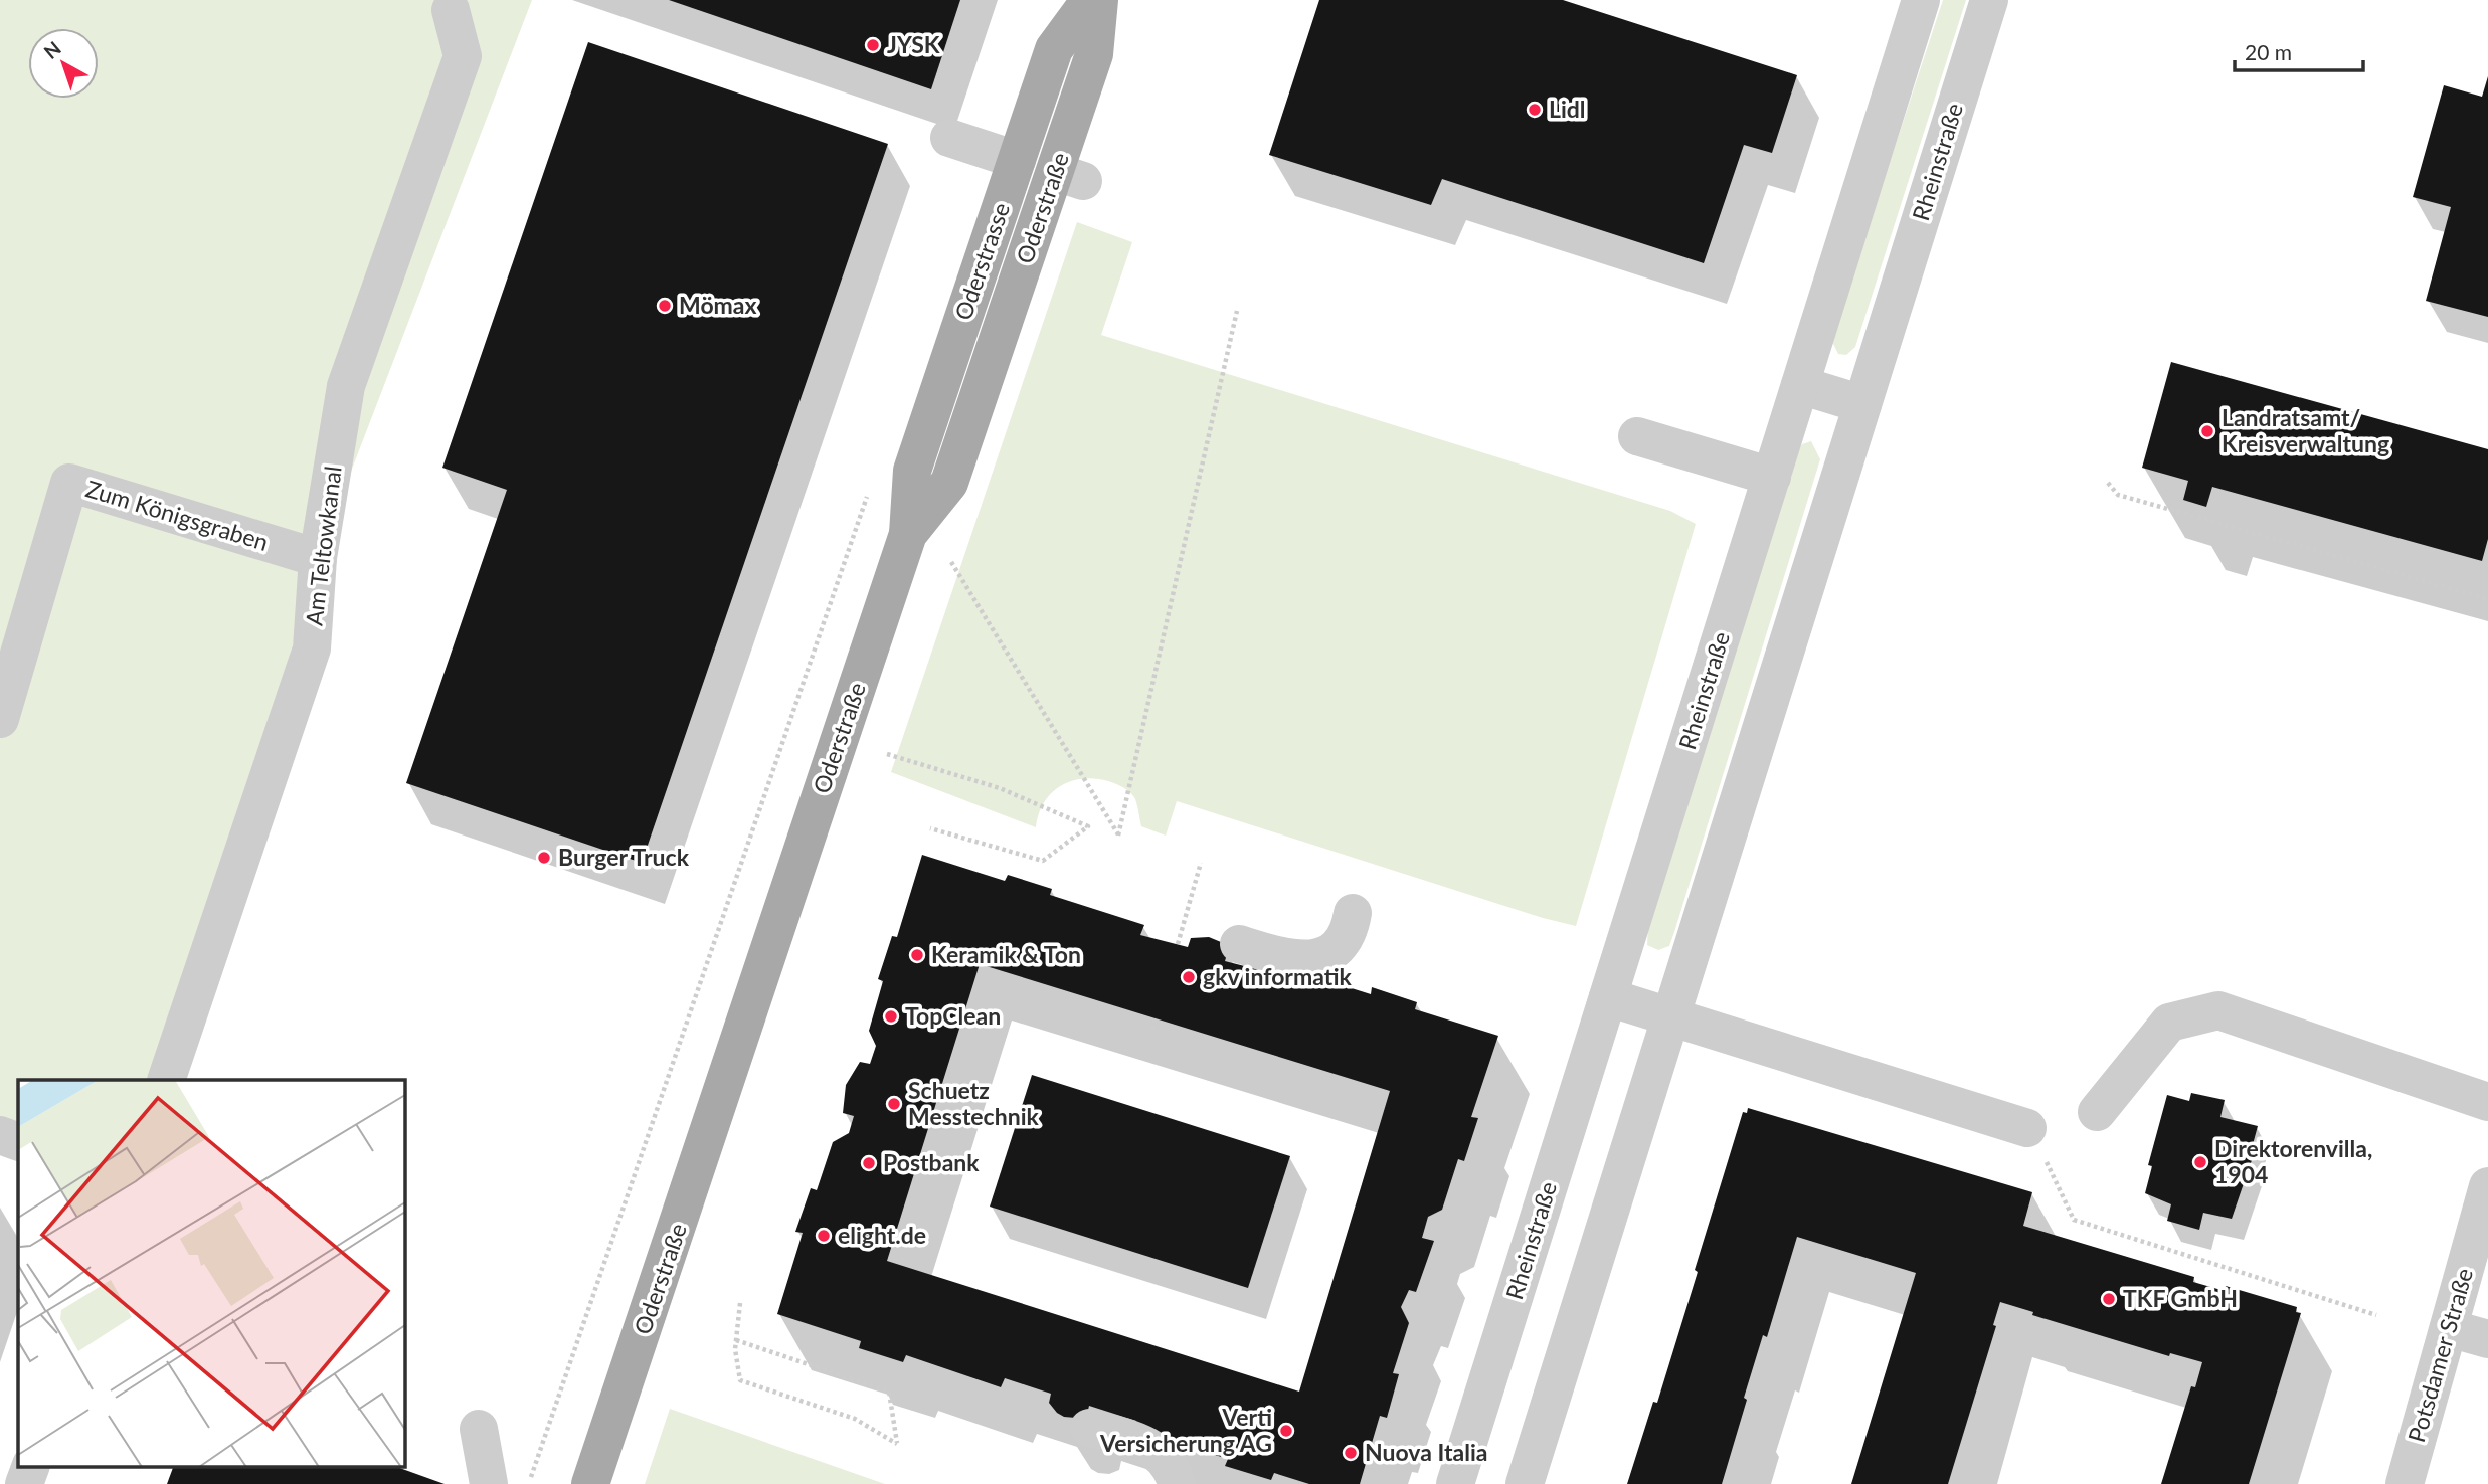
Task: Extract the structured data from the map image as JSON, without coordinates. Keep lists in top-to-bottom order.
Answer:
{
  "streets": {
    "main road": ["Oderstraße", "Oderstrasse"],
    "street": [
      "Rheinstraße",
      "Zum Königsgraben",
      "Am Teltowkanal",
      "Potsdamer Straße"
    ]
  },
  "crossings": [
    ["Oderstraße", "Oderstrasse"],
    ["Zum Königsgraben", "Am Teltowkanal"]
  ],
  "places": [
    "JYSK",
    "Lidl",
    "Mömax",
    "Landratsamt/ Kreisverwaltung",
    "Burger Truck",
    "Keramik & Ton",
    "gkv informatik",
    "TopClean",
    "Schuetz Messtechnik",
    "Direktorenvilla, 1904",
    "Postbank",
    "elight.de",
    "TKF GmbH",
    "Verti Versicherung AG",
    "Nuova Italia"
  ],
  "scale_bar": "20 m",
  "north": "top left"
}
